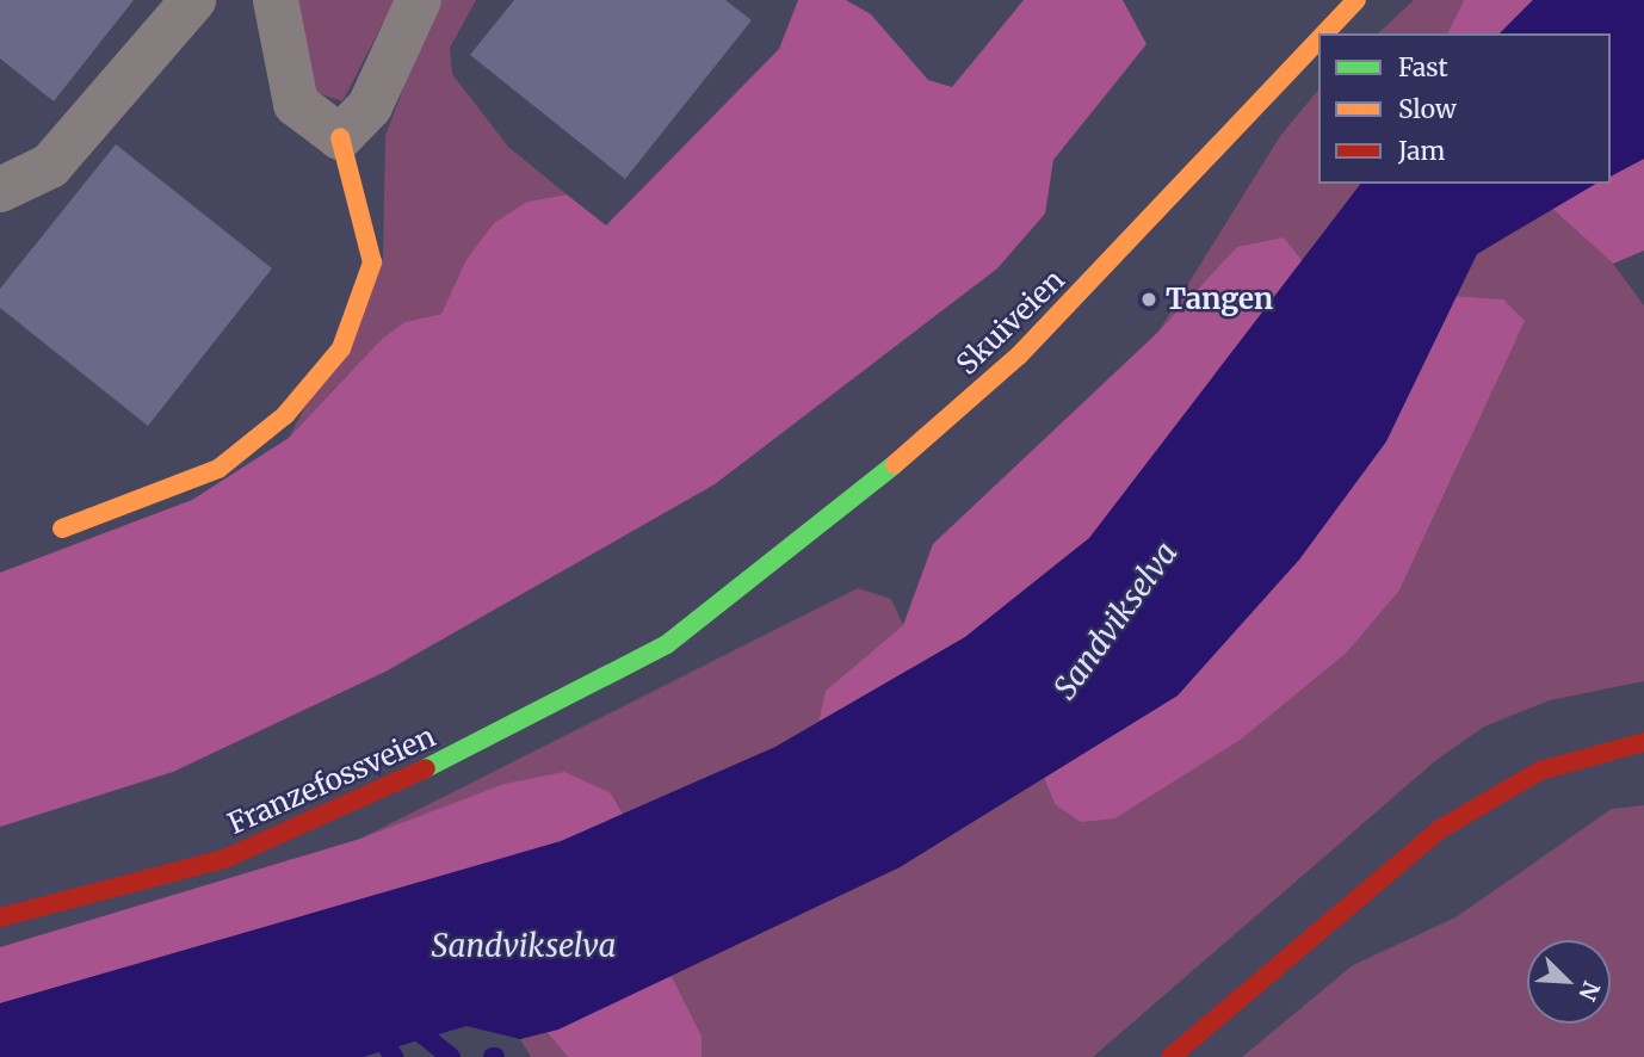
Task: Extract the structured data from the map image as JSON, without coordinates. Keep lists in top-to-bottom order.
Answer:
{
  "streets": {
    "main road": ["Skuiveien", "Franzefossveien"]
  },
  "crossings": [
    ["Skuiveien", "Franzefossveien"]
  ],
  "water": ["Sandvikselva"],
  "places": ["Tangen"],
  "legend": ["Fast", "Slow", "Jam"],
  "north": "bottom right"
}
